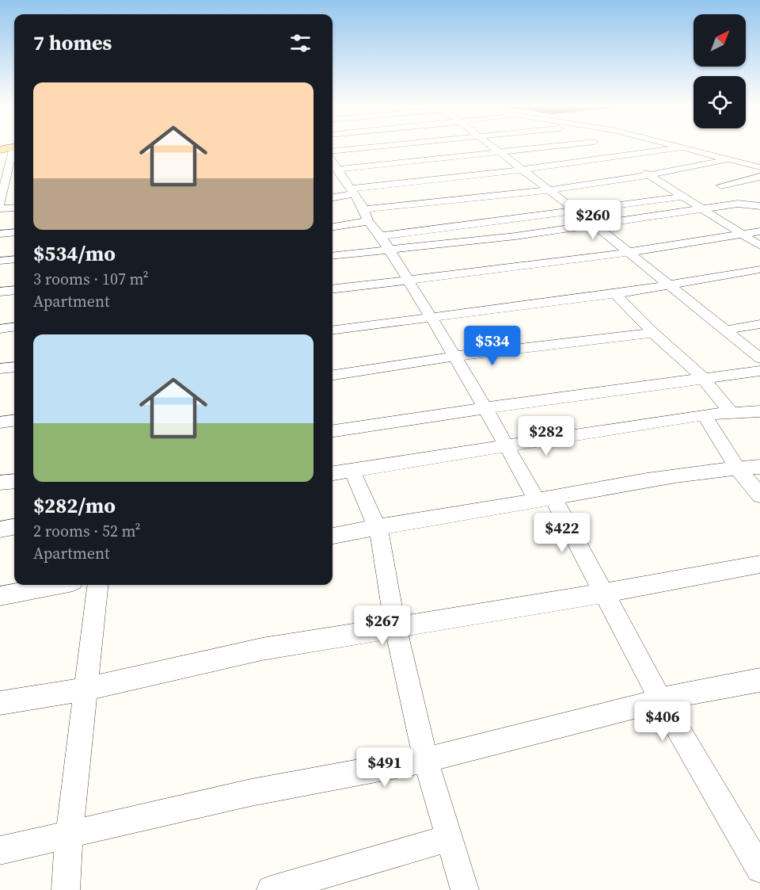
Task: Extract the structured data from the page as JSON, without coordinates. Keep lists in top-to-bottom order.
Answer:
{
  "north": "top right",
  "page": {
    "heading": "7 homes",
    "list": [
      {
        "name": "$534/mo",
        "note": "3 rooms · 107 m² · Apartment"
      },
      {
        "name": "$282/mo",
        "note": "2 rooms · 52 m² · Apartment"
      }
    ],
    "price": [
      "$260",
      "$534",
      "$282",
      "$422",
      "$267",
      "$406",
      "$491"
    ]
  }
}
